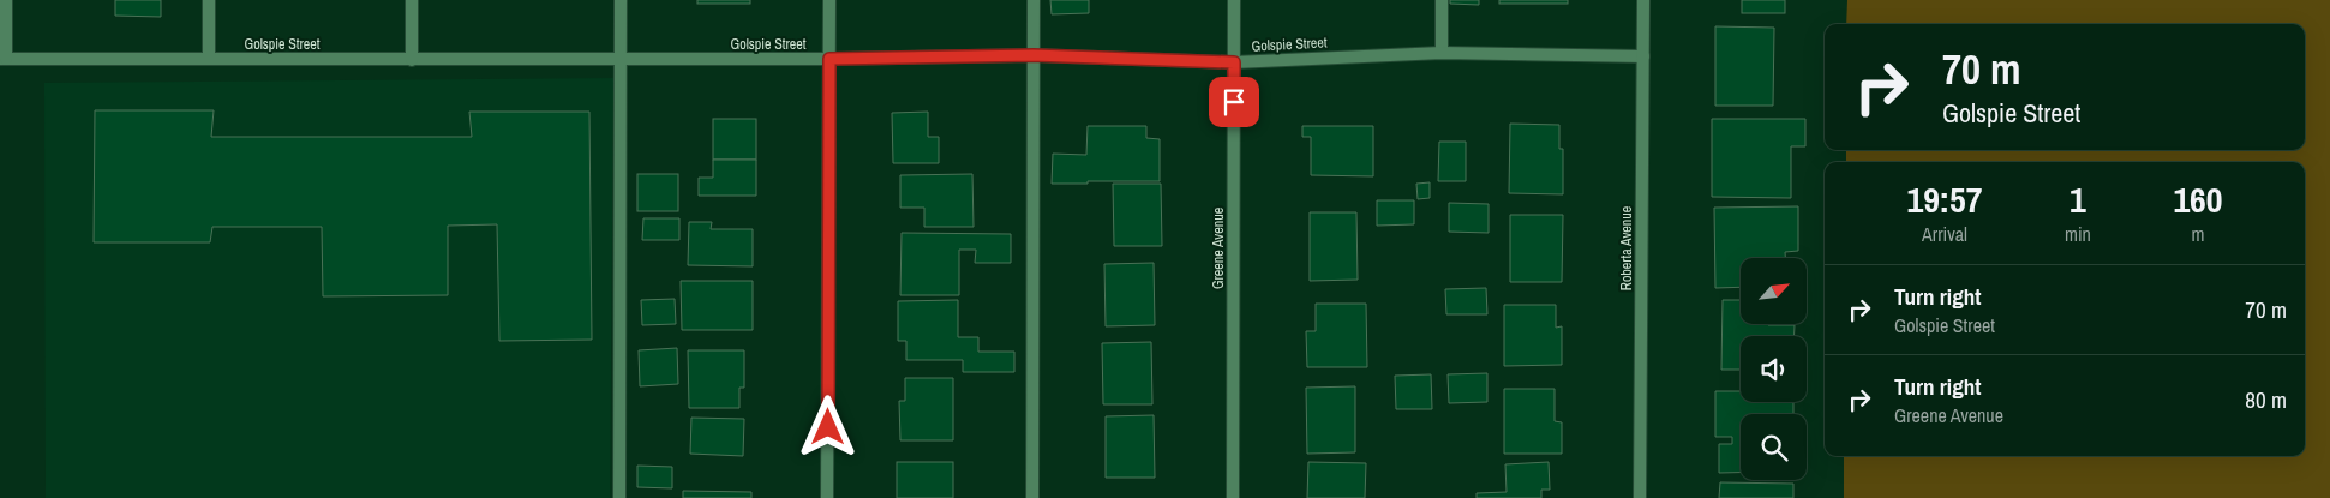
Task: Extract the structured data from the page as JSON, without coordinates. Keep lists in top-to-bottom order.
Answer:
{
  "streets": {
    "street": ["Golspie Street", "Greene Avenue", "Roberta Avenue"]
  },
  "crossings": [
    ["Golspie Street", "Greene Avenue"],
    ["Golspie Street", "Roberta Avenue"]
  ],
  "north": "top right",
  "page": {
    "turn": ["70 m", "Golspie Street"],
    "eta": [
      "19:57",
      "Arrival",
      "1",
      "min",
      "160",
      "m"
    ],
    "list": [
      {
        "name": "Turn right",
        "note": "Golspie Street",
        "value": "70 m"
      },
      {
        "name": "Turn right",
        "note": "Greene Avenue",
        "value": "80 m"
      }
    ]
  }
}
